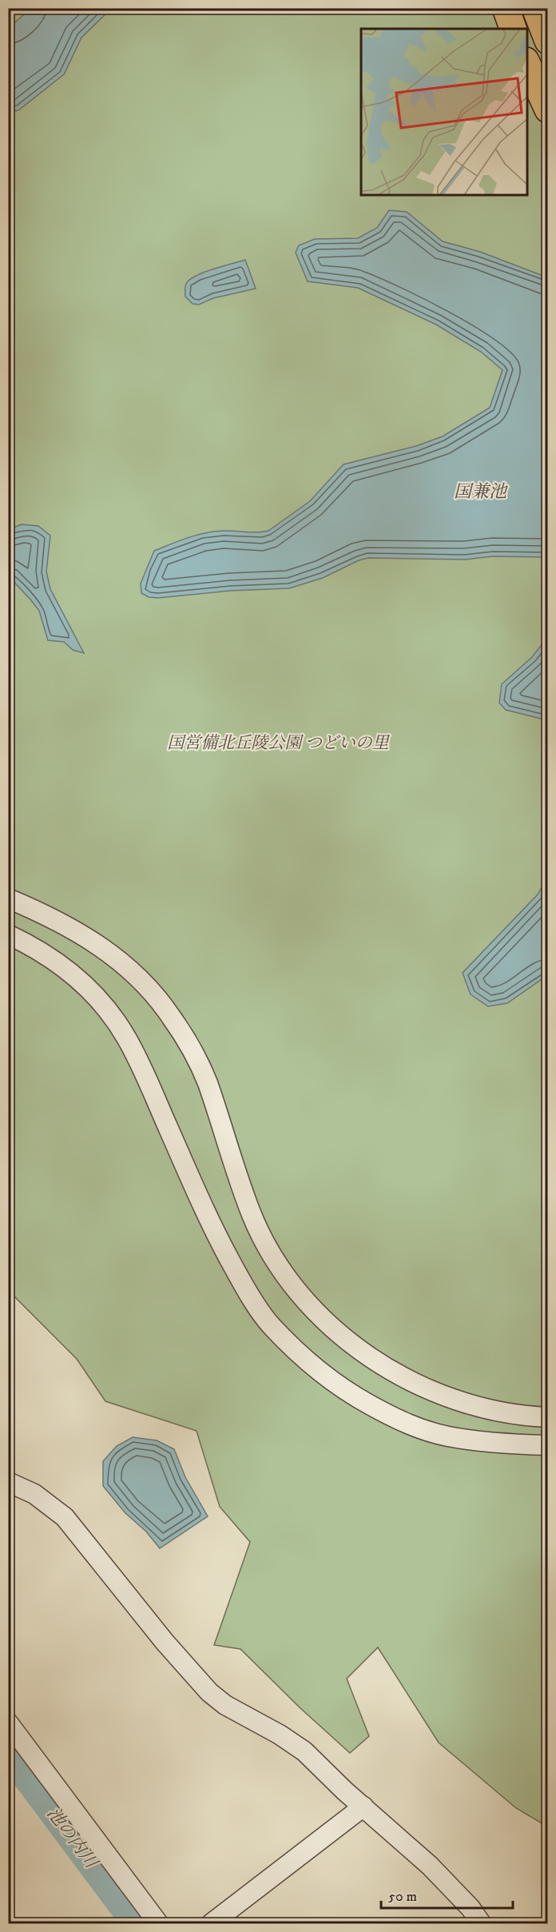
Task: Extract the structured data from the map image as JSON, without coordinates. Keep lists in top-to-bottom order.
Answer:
{
  "water": ["国兼池", "池の内川"],
  "parks": ["国営備北丘陵公園 つどいの里"],
  "scale_bar": "50 m"
}
